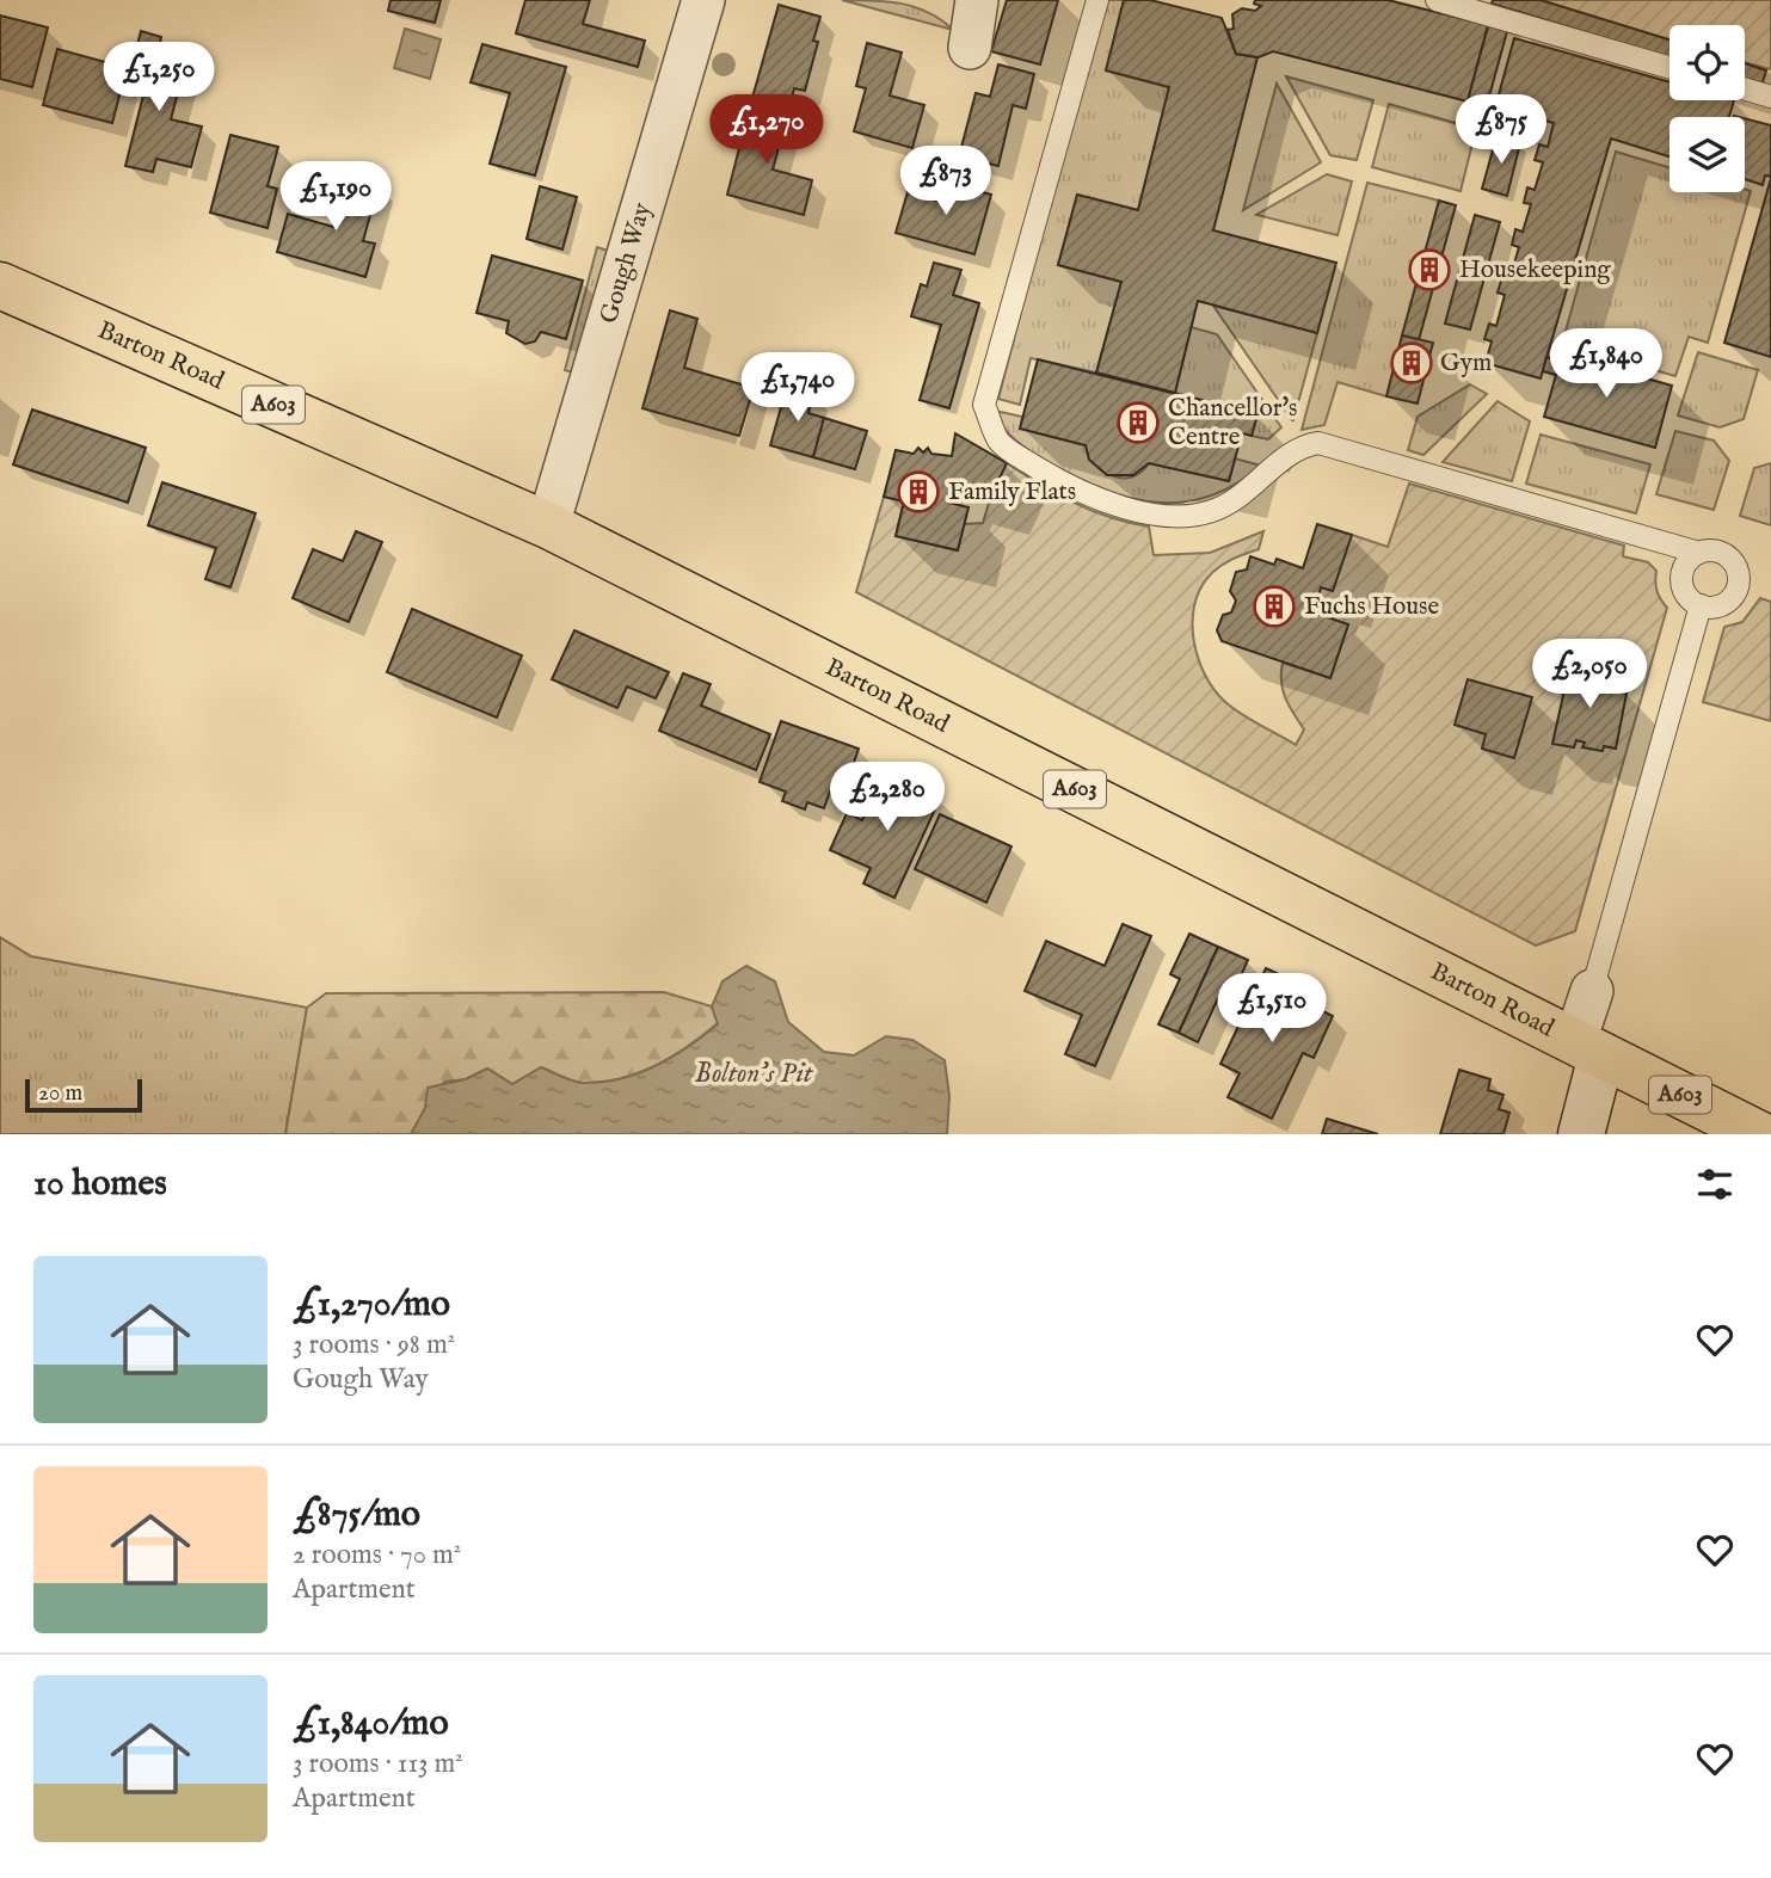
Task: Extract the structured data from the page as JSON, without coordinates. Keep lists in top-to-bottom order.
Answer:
{
  "streets": {
    "main road": ["Barton Road", "A603"],
    "street": ["Gough Way"]
  },
  "crossings": [
    ["Gough Way", "Barton Road"]
  ],
  "water": ["Bolton’s Pit"],
  "places": {
    "building": [
      "Housekeeping",
      "Gym",
      "Chancellor's Centre",
      "Family Flats",
      "Fuchs House"
    ]
  },
  "scale_bar": "20 m",
  "page": {
    "price": [
      "£1,250",
      "£1,270",
      "£875",
      "£873",
      "£1,190",
      "£1,840",
      "£1,740",
      "£2,050",
      "£2,280",
      "£1,510"
    ],
    "scale": "20 m",
    "heading": "10 homes",
    "list": [
      {
        "name": "£1,270/mo",
        "note": "3 rooms · 98 m² · Gough Way"
      },
      {
        "name": "£875/mo",
        "note": "2 rooms · 70 m² · Apartment"
      },
      {
        "name": "£1,840/mo",
        "note": "3 rooms · 113 m² · Apartment"
      }
    ]
  }
}
